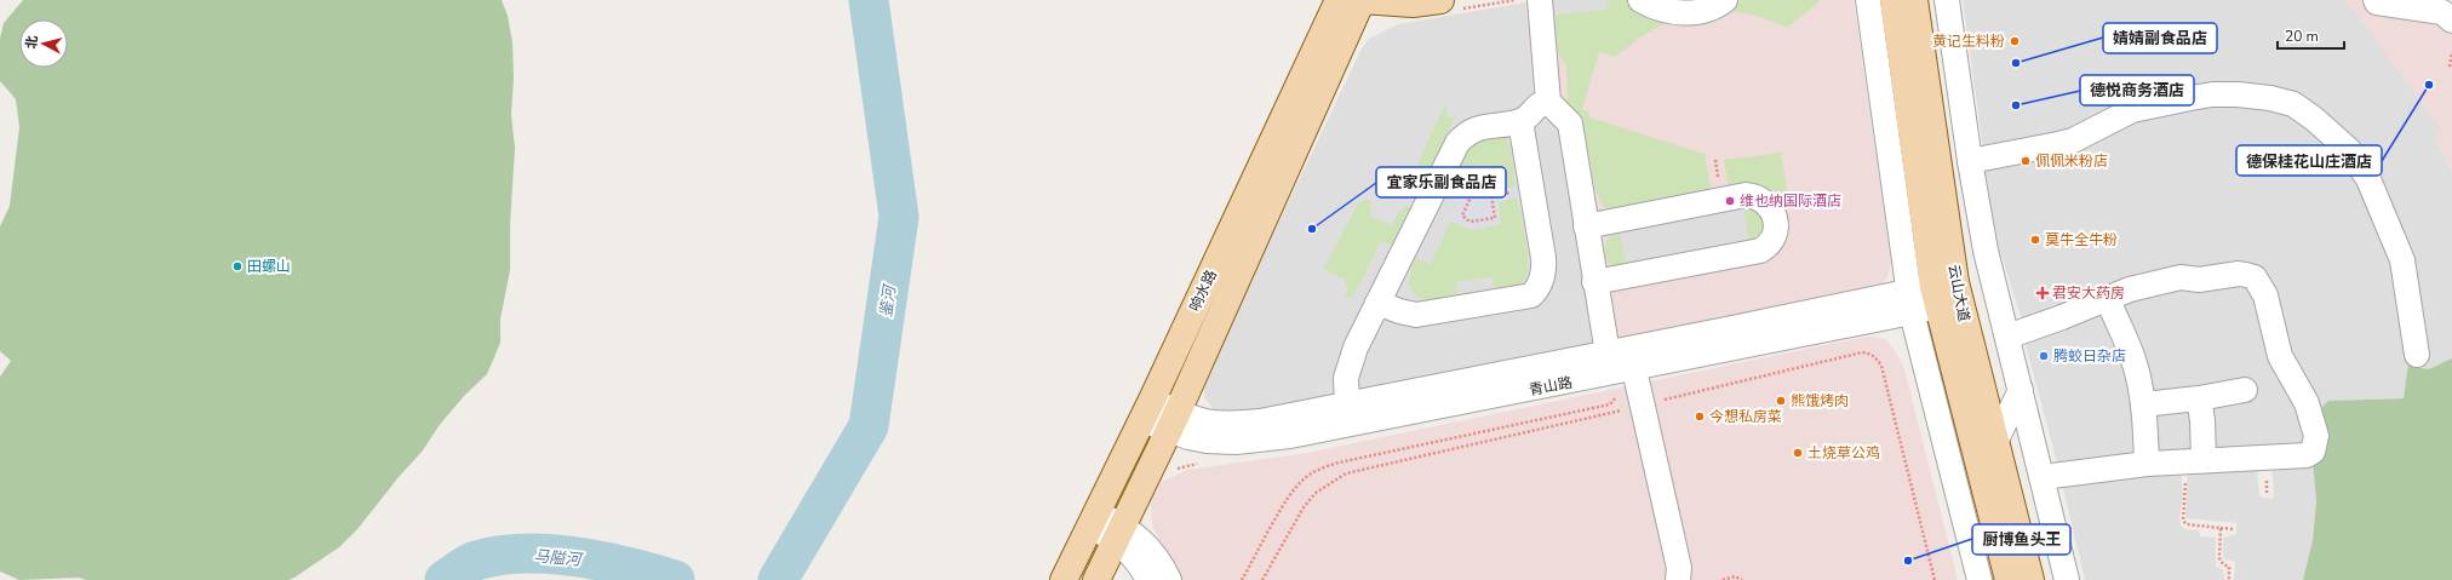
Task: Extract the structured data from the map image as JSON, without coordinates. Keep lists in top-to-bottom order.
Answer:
{
  "streets": {
    "main road": ["响水路", "云山大道"],
    "street": ["青山路"]
  },
  "crossings": [
    ["响水路", "青山路"],
    ["云山大道", "青山路"]
  ],
  "water": ["鉴河", "马隘河"],
  "places": {
    "other": [
      "黄记生料粉",
      "婧婧副食品店",
      "德保桂花山庄酒店",
      "德悦商务酒店",
      "佩佩米粉店",
      "维也纳国际酒店",
      "宜家乐副食品店",
      "莫牛全牛粉",
      "田螺山",
      "腾蛟日杂店",
      "熊饿烤肉",
      "今想私房菜",
      "土烧草公鸡",
      "厨博鱼头王"
    ],
    "health": ["君安大药房"]
  },
  "scale_bar": "20 m",
  "north": "left"
}
